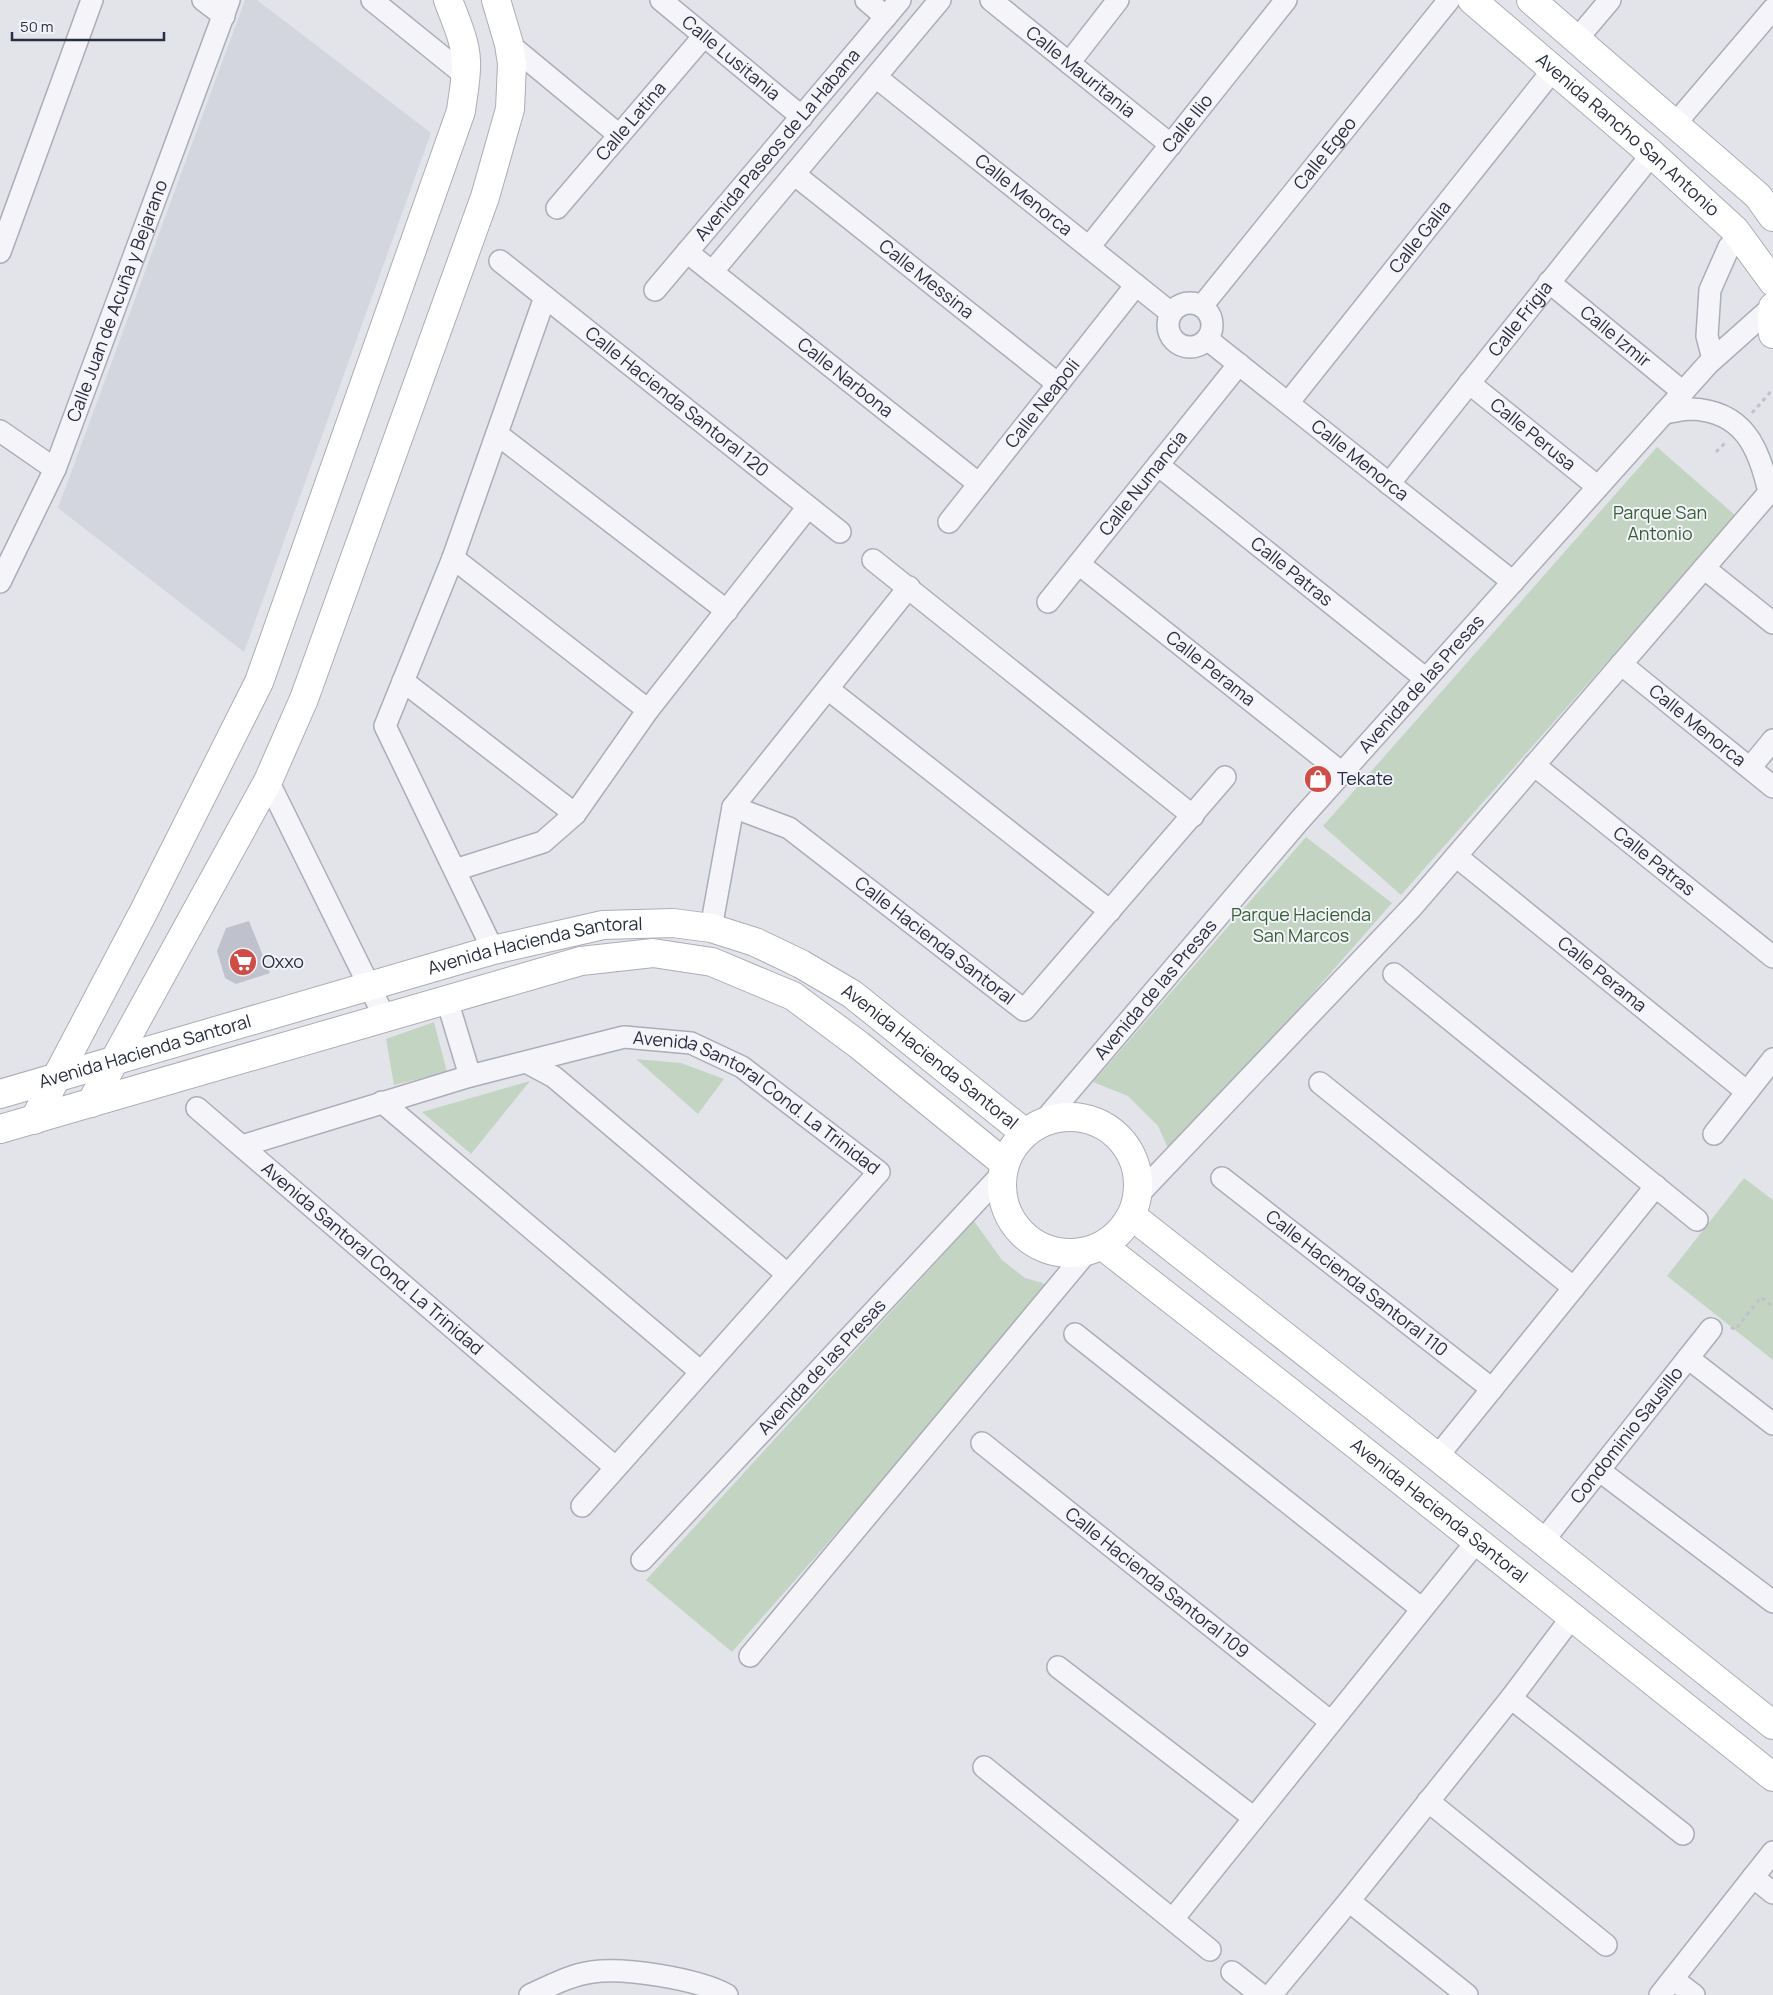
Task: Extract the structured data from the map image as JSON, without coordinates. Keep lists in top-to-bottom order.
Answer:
{
  "streets": {
    "street": [
      "Calle Lusitania",
      "Calle Mauritania",
      "Calle Latina",
      "Calle Ilio",
      "Avenida Rancho San Antonio",
      "Avenida Paseos de La Habana",
      "Calle Egeo",
      "Calle Menorca",
      "Calle Galia",
      "Calle Messina",
      "Calle Juan de Acuña y Bejarano",
      "Calle Frigia",
      "Calle Izmir",
      "Calle Narbona",
      "Calle Hacienda Santoral 120",
      "Calle Neapoli",
      "Calle Perusa",
      "Calle Numancia",
      "Calle Patras",
      "Calle Perama",
      "Avenida de las Presas",
      "Calle Hacienda Santoral",
      "Avenida Hacienda Santoral",
      "Avenida Santoral Cond. La Trinidad",
      "Calle Hacienda Santoral 110",
      "Condominio Sausillo",
      "Calle Hacienda Santoral 109"
    ]
  },
  "crossings": [
    ["Calle Lusitania", "Calle Latina"],
    ["Calle Lusitania", "Avenida Paseos de La Habana"],
    ["Calle Mauritania", "Calle Ilio"],
    ["Calle Ilio", "Calle Menorca"],
    ["Avenida Rancho San Antonio", "Calle Galia"],
    ["Avenida Rancho San Antonio", "Calle Frigia"],
    ["Avenida Paseos de La Habana", "Calle Menorca"],
    ["Avenida Paseos de La Habana", "Calle Messina"],
    ["Avenida Paseos de La Habana", "Calle Narbona"],
    ["Calle Egeo", "Calle Menorca"],
    ["Calle Menorca", "Calle Galia"],
    ["Calle Menorca", "Calle Frigia"],
    ["Calle Menorca", "Calle Neapoli"],
    ["Calle Menorca", "Calle Numancia"],
    ["Calle Menorca", "Avenida de las Presas"],
    ["Calle Messina", "Calle Neapoli"],
    ["Calle Frigia", "Calle Izmir"],
    ["Calle Frigia", "Calle Perusa"],
    ["Calle Izmir", "Avenida de las Presas"],
    ["Calle Narbona", "Calle Neapoli"],
    ["Calle Perusa", "Avenida de las Presas"],
    ["Calle Numancia", "Calle Patras"],
    ["Calle Numancia", "Calle Perama"],
    ["Calle Patras", "Avenida de las Presas"],
    ["Calle Perama", "Avenida de las Presas"],
    ["Avenida de las Presas", "Avenida Hacienda Santoral"]
  ],
  "parks": ["Parque San Antonio", "Parque Hacienda San Marcos"],
  "places": {
    "shop": ["Tekate"],
    "supermarket": ["Oxxo"]
  },
  "scale_bar": "50 m"
}
